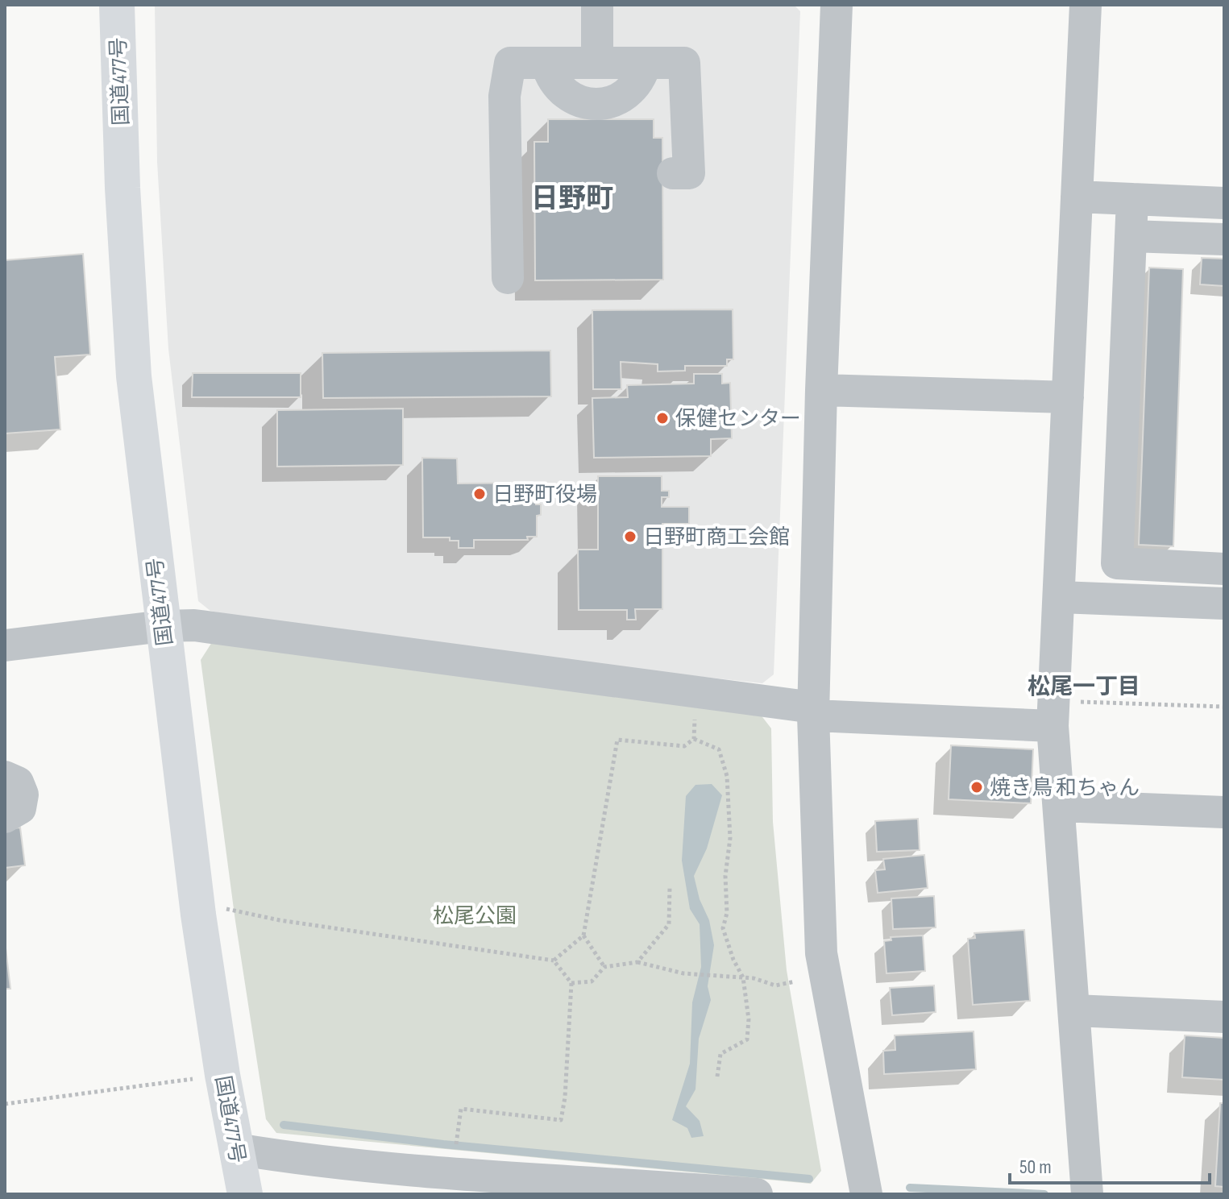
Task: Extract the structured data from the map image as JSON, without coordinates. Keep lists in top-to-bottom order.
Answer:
{
  "streets": {
    "highway": ["国道477号"]
  },
  "districts": ["日野町", "松尾一丁目"],
  "parks": ["松尾公園"],
  "places": [
    "保健センター",
    "日野町役場",
    "日野町商工会館",
    "焼き鳥 和ちゃん"
  ],
  "scale_bar": "50 m"
}
